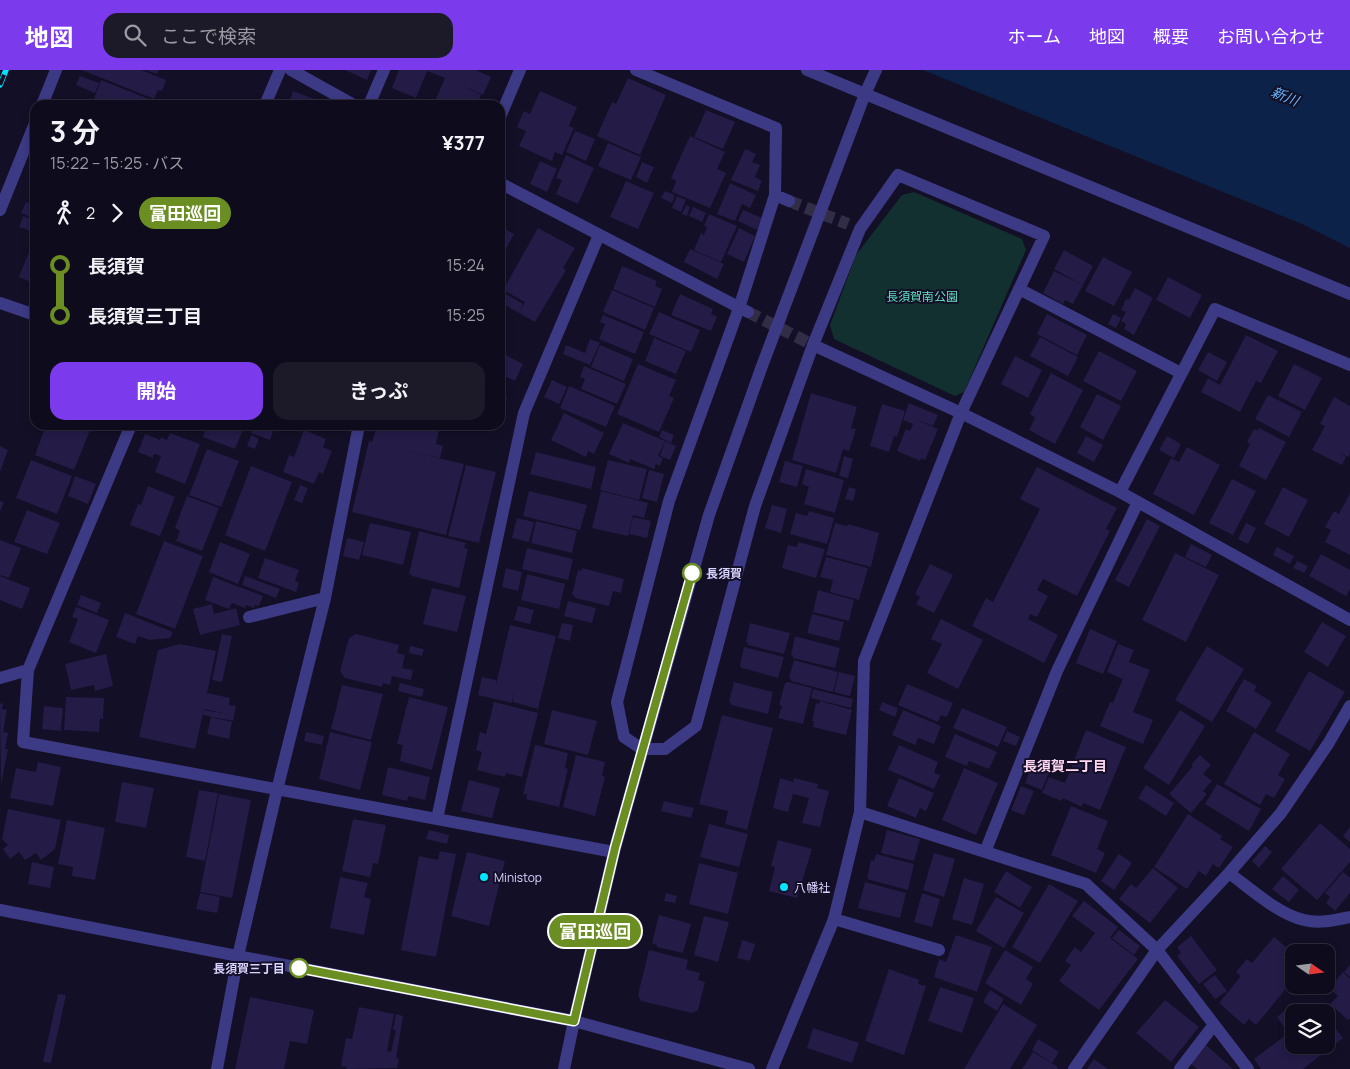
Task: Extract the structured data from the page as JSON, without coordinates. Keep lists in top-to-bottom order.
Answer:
{
  "districts": ["長須賀二丁目"],
  "water": ["新川"],
  "parks": ["長須賀南公園"],
  "places": [
    "長須賀",
    "Ministop",
    "八幡社",
    "長須賀三丁目"
  ],
  "lines": ["bus line 富田巡回"],
  "north": "right",
  "page": {
    "header": "地図",
    "search": "ここで検索",
    "nav": [
      "ホーム",
      "地図",
      "概要",
      "お問い合わせ"
    ],
    "on_map": "富田巡回",
    "heading": ["3 分", "15:22 – 15:25 · バス", "¥377"],
    "legs": ["2", "富田巡回"],
    "list": [
      {
        "name": "長須賀",
        "value": "15:24"
      },
      {
        "name": "長須賀三丁目",
        "value": "15:25"
      }
    ],
    "buttons": ["開始", "きっぷ"]
  }
}
